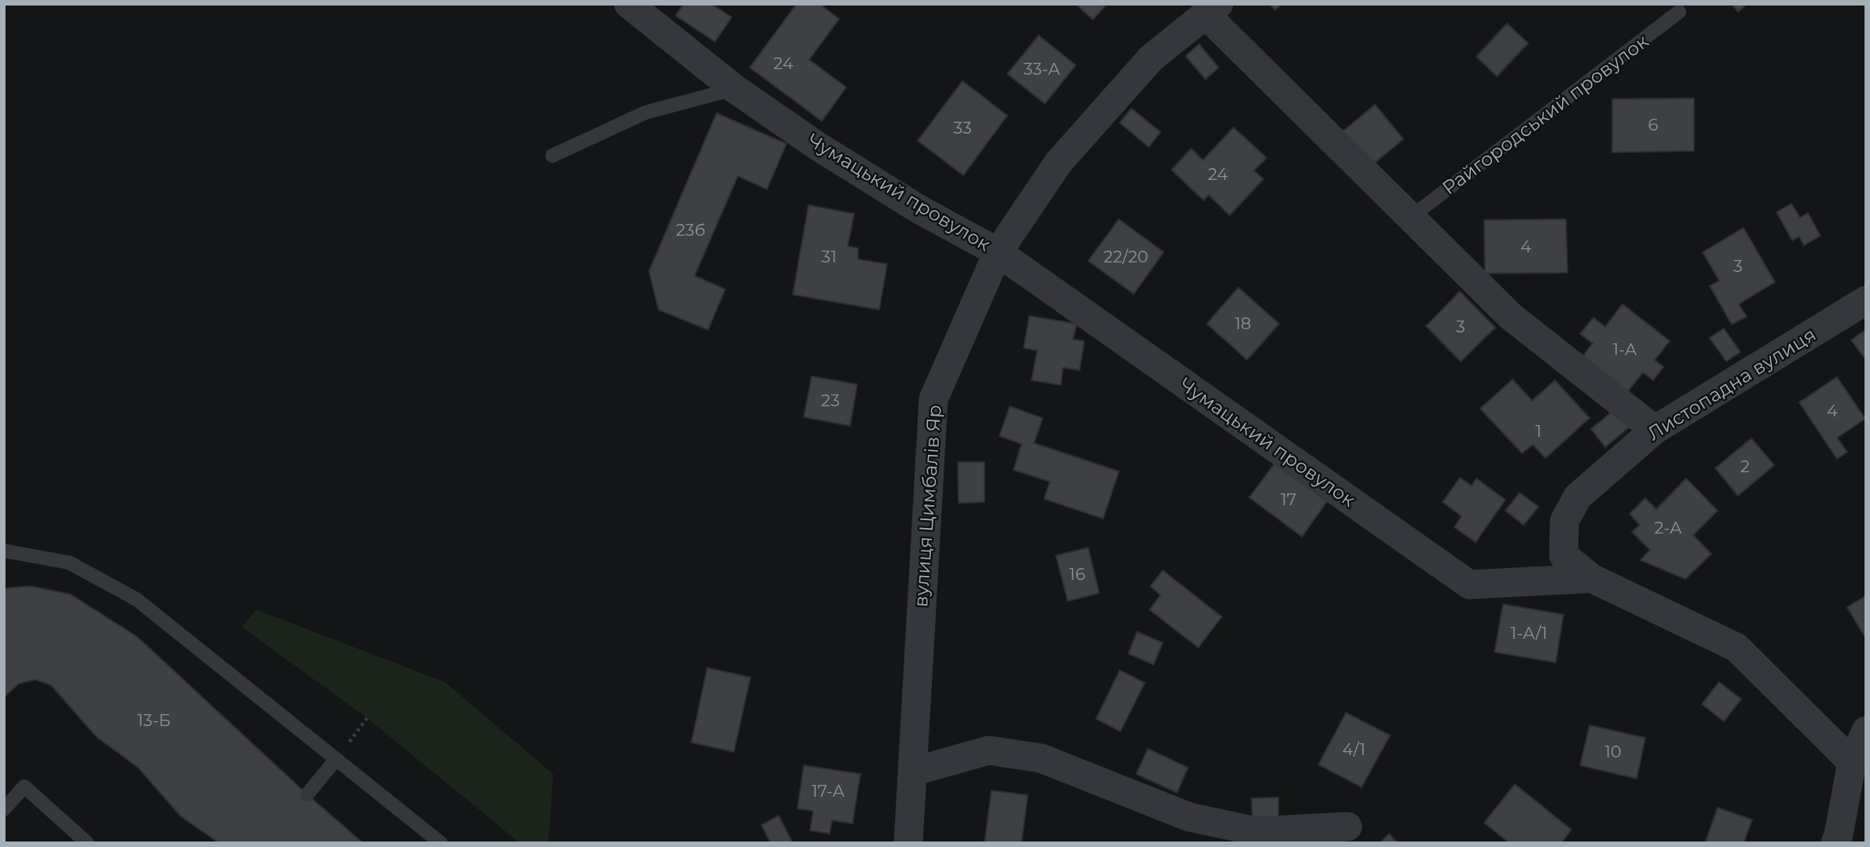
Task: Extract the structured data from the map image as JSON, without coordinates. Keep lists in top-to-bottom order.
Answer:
{
  "streets": {
    "street": ["Чумацький провулок", "Листопадна вулиця", "вулиця Цимбалів Яр"],
    "lane": ["Райгородський провулок"]
  },
  "crossings": [
    ["Чумацький провулок", "Листопадна вулиця"],
    ["Чумацький провулок", "вулиця Цимбалів Яр"]
  ],
  "house_numbers": [
    "24",
    "33-А",
    "6",
    "33",
    "24",
    "23б",
    "4",
    "31",
    "22/20",
    "3",
    "18",
    "3",
    "1-А",
    "23",
    "4",
    "1",
    "2",
    "17",
    "2-А",
    "16",
    "1-А/1",
    "13-Б",
    "4/1",
    "10",
    "17-А"
  ]
}
